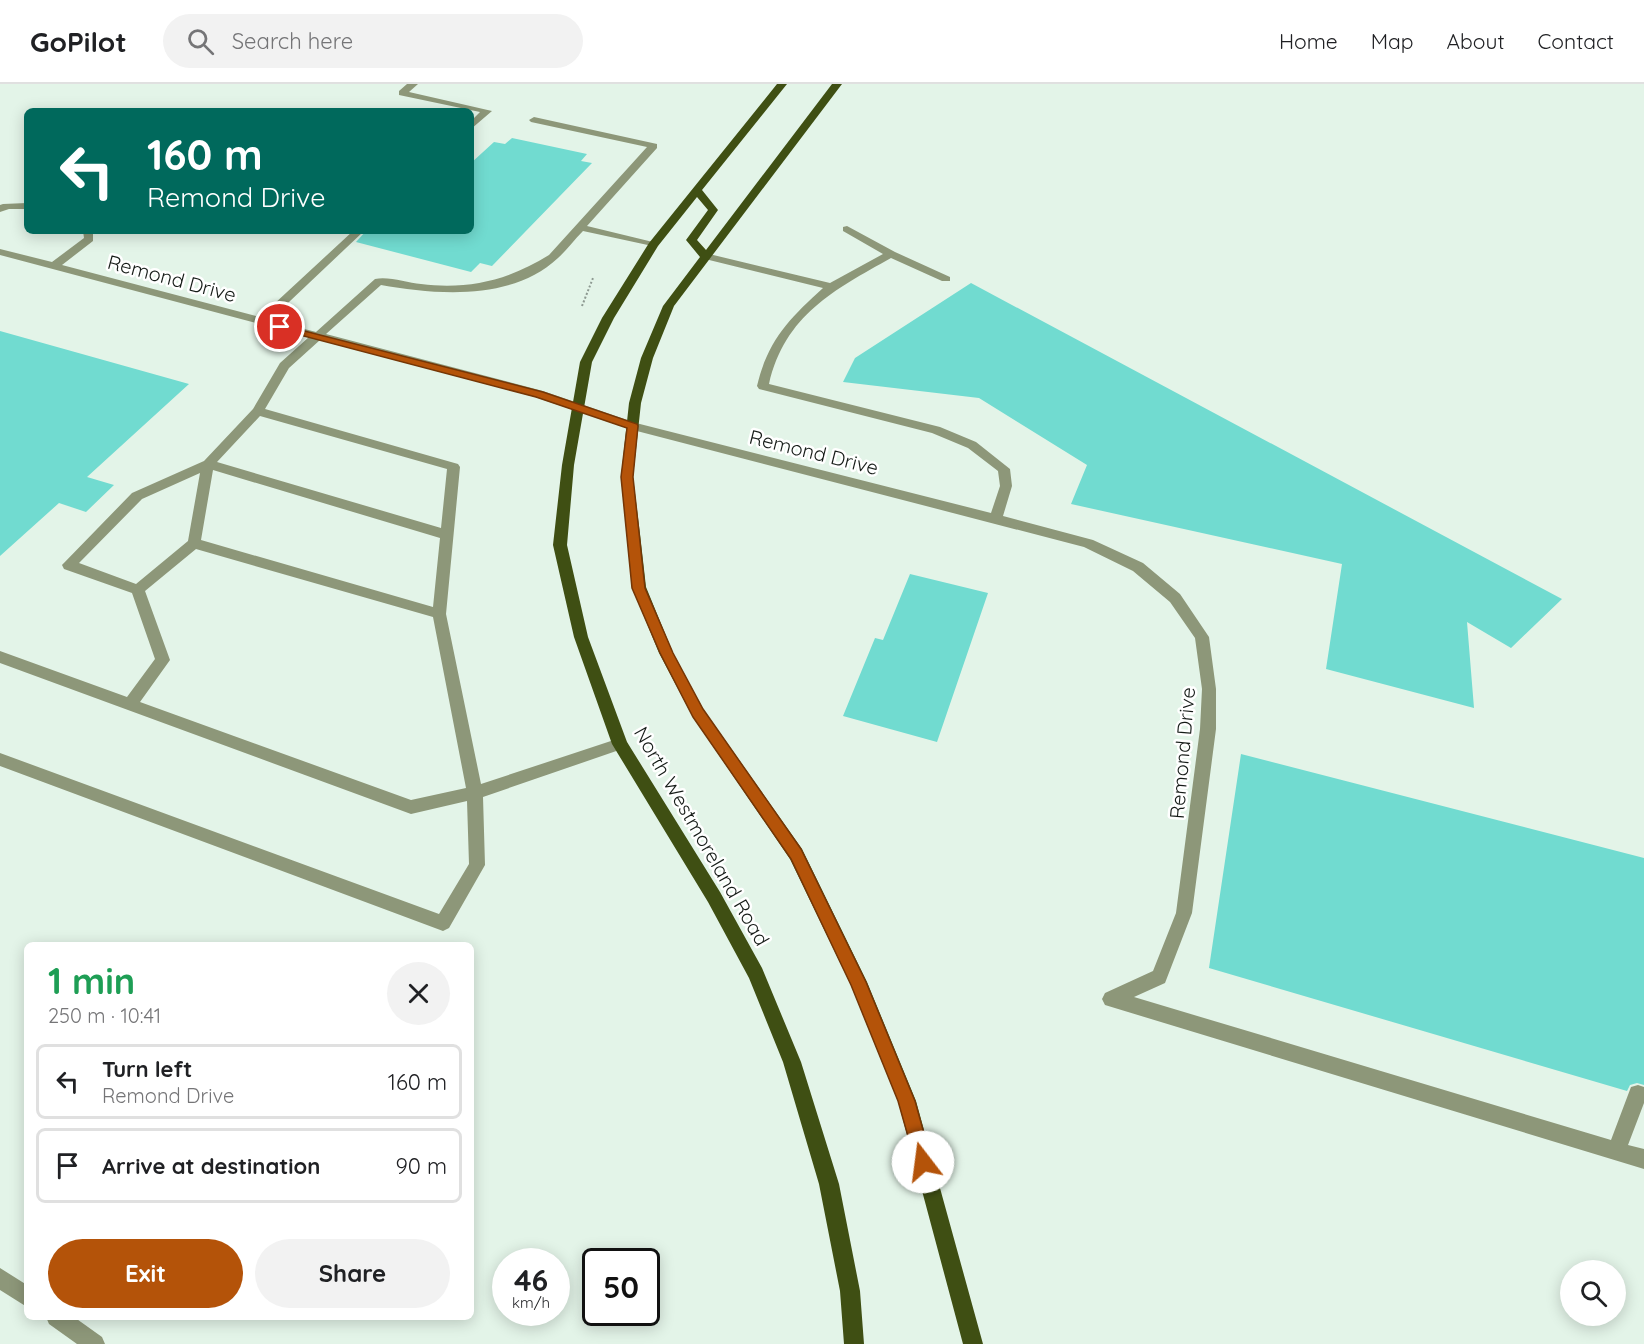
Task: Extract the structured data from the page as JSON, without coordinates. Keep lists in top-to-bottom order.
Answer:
{
  "streets": {
    "main road": ["North Westmoreland Road"],
    "street": ["Remond Drive"]
  },
  "crossings": [
    ["Remond Drive", "North Westmoreland Road"]
  ],
  "page": {
    "header": "GoPilot",
    "search": "Search here",
    "nav": [
      "Home",
      "Map",
      "About",
      "Contact"
    ],
    "turn": ["160 m", "Remond Drive"],
    "heading": ["1 min", "250 m · 10:41"],
    "list": [
      {
        "name": "Turn left",
        "note": "Remond Drive",
        "value": "160 m"
      },
      {
        "name": "Arrive at destination",
        "value": "90 m"
      }
    ],
    "buttons": ["Exit", "Share"],
    "speed": "46 km/h",
    "limit": "50"
  }
}
